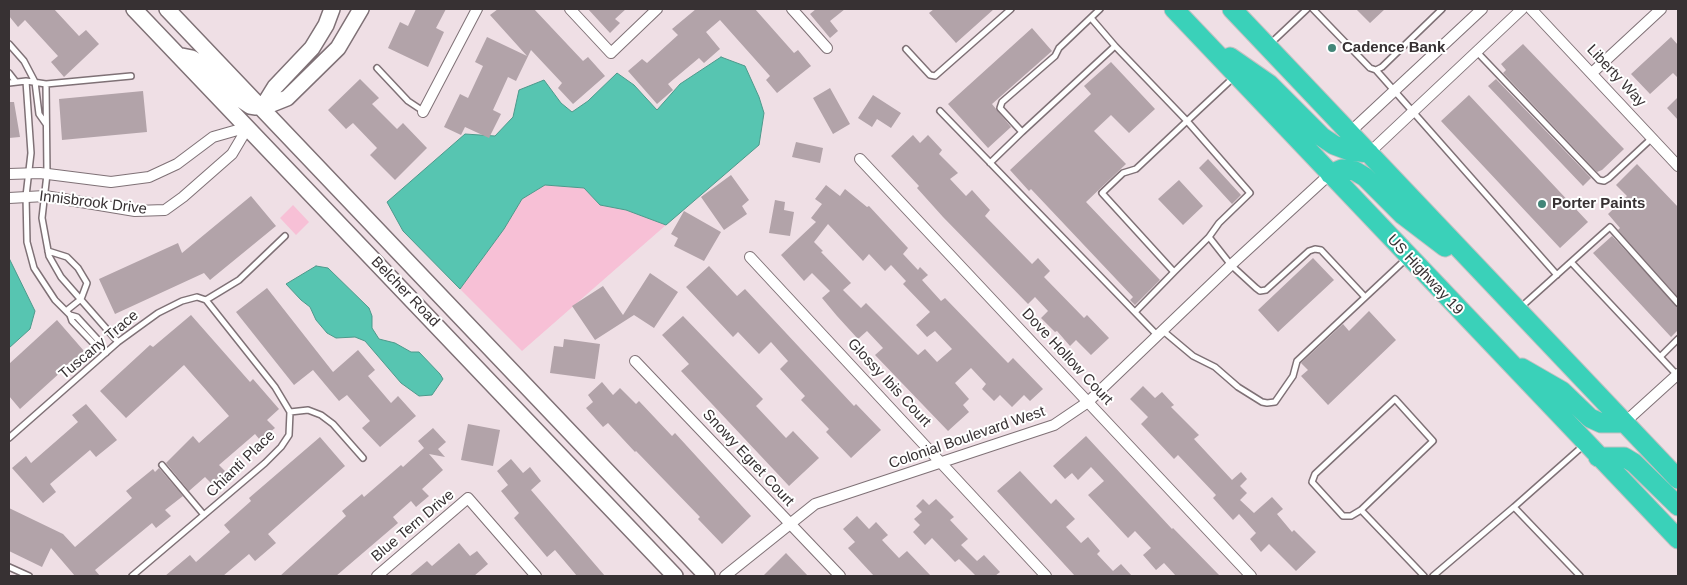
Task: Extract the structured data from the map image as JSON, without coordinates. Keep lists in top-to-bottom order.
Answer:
{
  "streets": {
    "highway": ["US Highway 19"],
    "main road": ["Belcher Road"],
    "street": [
      "Liberty Way",
      "Innisbrook Drive",
      "Dove Hollow Court",
      "Glossy Ibis Court",
      "Colonial Boulevard West",
      "Snowy Egret Court",
      "Blue Tern Drive"
    ],
    "lane": ["Tuscany Trace", "Chianti Place"]
  },
  "crossings": [
    ["Innisbrook Drive", "Belcher Road"],
    ["US Highway 19", "Colonial Boulevard West"],
    ["Dove Hollow Court", "Colonial Boulevard West"],
    ["Glossy Ibis Court", "Colonial Boulevard West"],
    ["Colonial Boulevard West", "Snowy Egret Court"]
  ],
  "places": ["Cadence Bank", "Porter Paints"]
}
